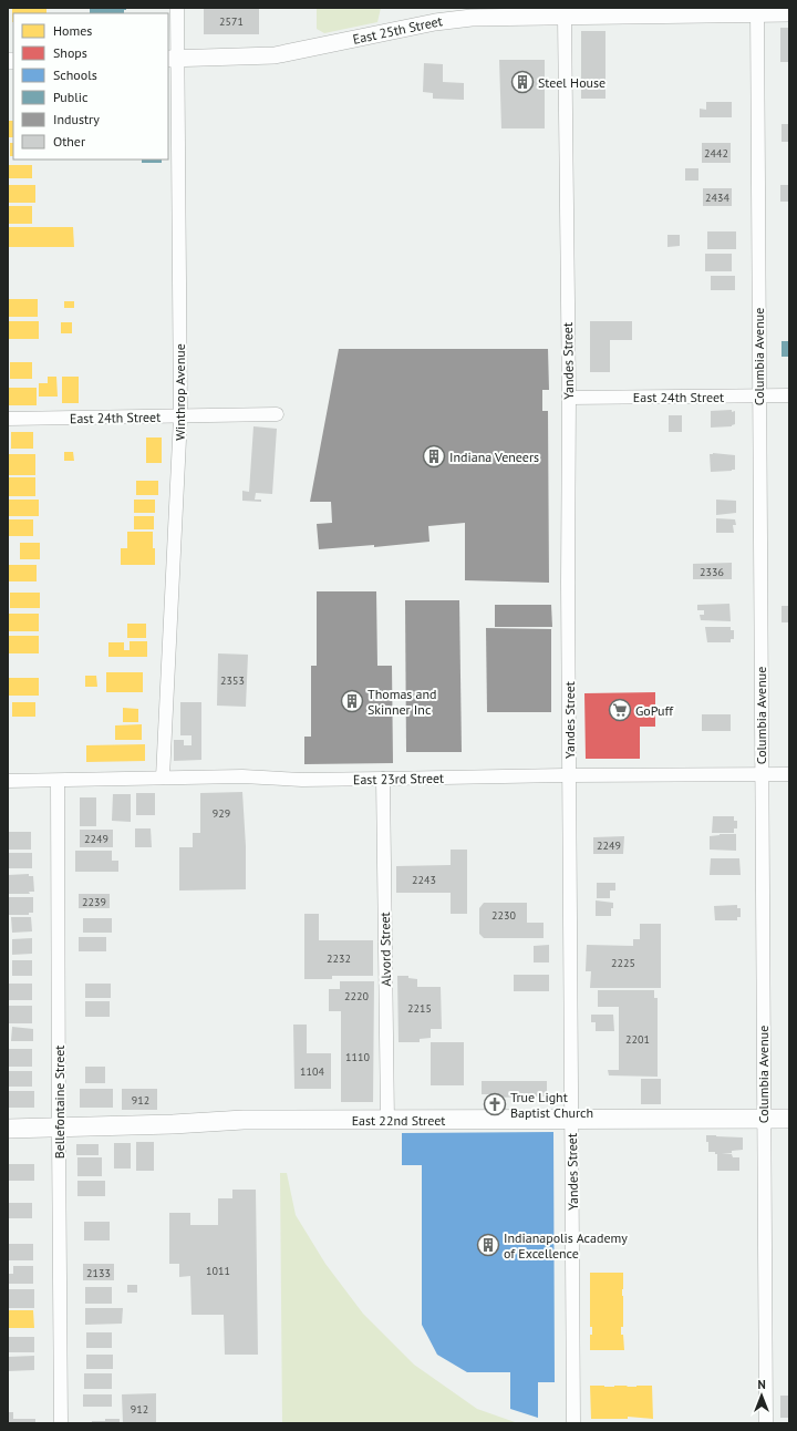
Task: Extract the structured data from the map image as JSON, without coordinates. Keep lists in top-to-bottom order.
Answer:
{
  "streets": {
    "main road": ["East 22nd Street"],
    "street": [
      "East 25th Street",
      "Columbia Avenue",
      "Yandes Street",
      "Winthrop Avenue",
      "East 24th Street",
      "East 23rd Street",
      "Alvord Street",
      "Bellefontaine Street"
    ]
  },
  "crossings": [
    ["East 25th Street", "Columbia Avenue"],
    ["East 25th Street", "Yandes Street"],
    ["East 25th Street", "Winthrop Avenue"],
    ["Columbia Avenue", "East 24th Street"],
    ["Columbia Avenue", "East 23rd Street"],
    ["Columbia Avenue", "East 22nd Street"],
    ["Yandes Street", "East 24th Street"],
    ["Yandes Street", "East 23rd Street"],
    ["Yandes Street", "East 22nd Street"],
    ["Winthrop Avenue", "East 24th Street"],
    ["Winthrop Avenue", "East 23rd Street"],
    ["East 23rd Street", "Alvord Street"],
    ["East 23rd Street", "Bellefontaine Street"],
    ["Alvord Street", "East 22nd Street"],
    ["Bellefontaine Street", "East 22nd Street"]
  ],
  "places": {
    "building": [
      "Steel House",
      "Indiana Veneers",
      "Thomas and Skinner Inc",
      "Indianapolis Academy of Excellence"
    ],
    "supermarket": ["GoPuff"],
    "church": ["True Light Baptist Church"]
  },
  "house_numbers": [
    "2571",
    "2442",
    "2434",
    "2336",
    "2353",
    "929",
    "2249",
    "2249",
    "2243",
    "2239",
    "2230",
    "2232",
    "2225",
    "2220",
    "2215",
    "2201",
    "1110",
    "1104",
    "912",
    "1011",
    "2133",
    "912"
  ],
  "legend": [
    "Homes",
    "Shops",
    "Schools",
    "Public",
    "Industry",
    "Other"
  ],
  "north": "top"
}
